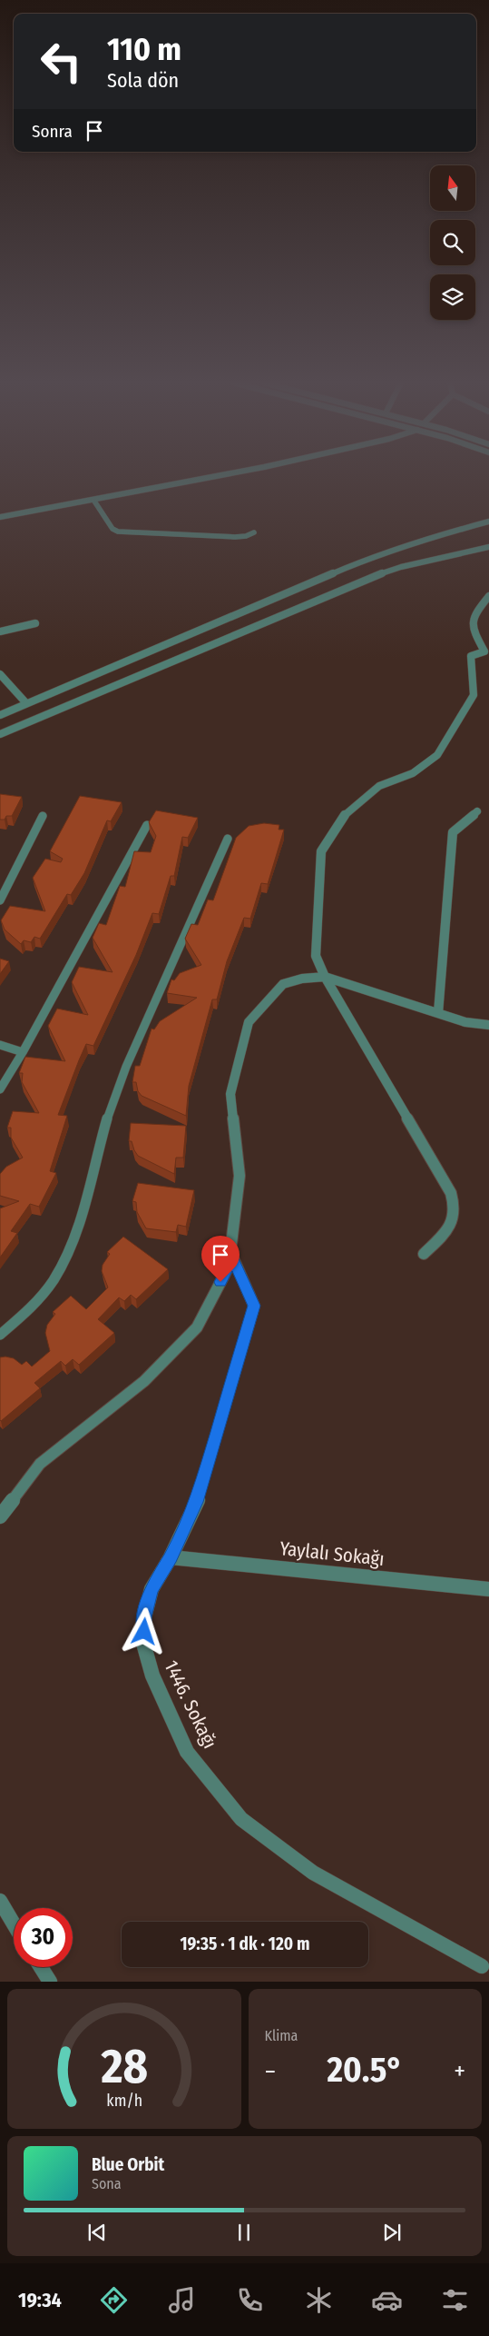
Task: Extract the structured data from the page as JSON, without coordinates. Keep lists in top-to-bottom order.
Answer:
{
  "streets": {
    "street": ["Yaylalı Sokağı", "1446. Sokağı"]
  },
  "crossings": [
    ["Yaylalı Sokağı", "1446. Sokağı"]
  ],
  "north": "top",
  "page": {
    "turn": ["110 m", "Sola dön"],
    "then": "Sonra",
    "limit": "30",
    "trip": "19:35 · 1 dk · 120 m",
    "tile": "Klima",
    "heat": ["−", "20.5°", "+"],
    "song": ["Blue Orbit", "Sona"],
    "tabs": "19:34",
    "gauge": ["28", "km/h"]
  }
}
